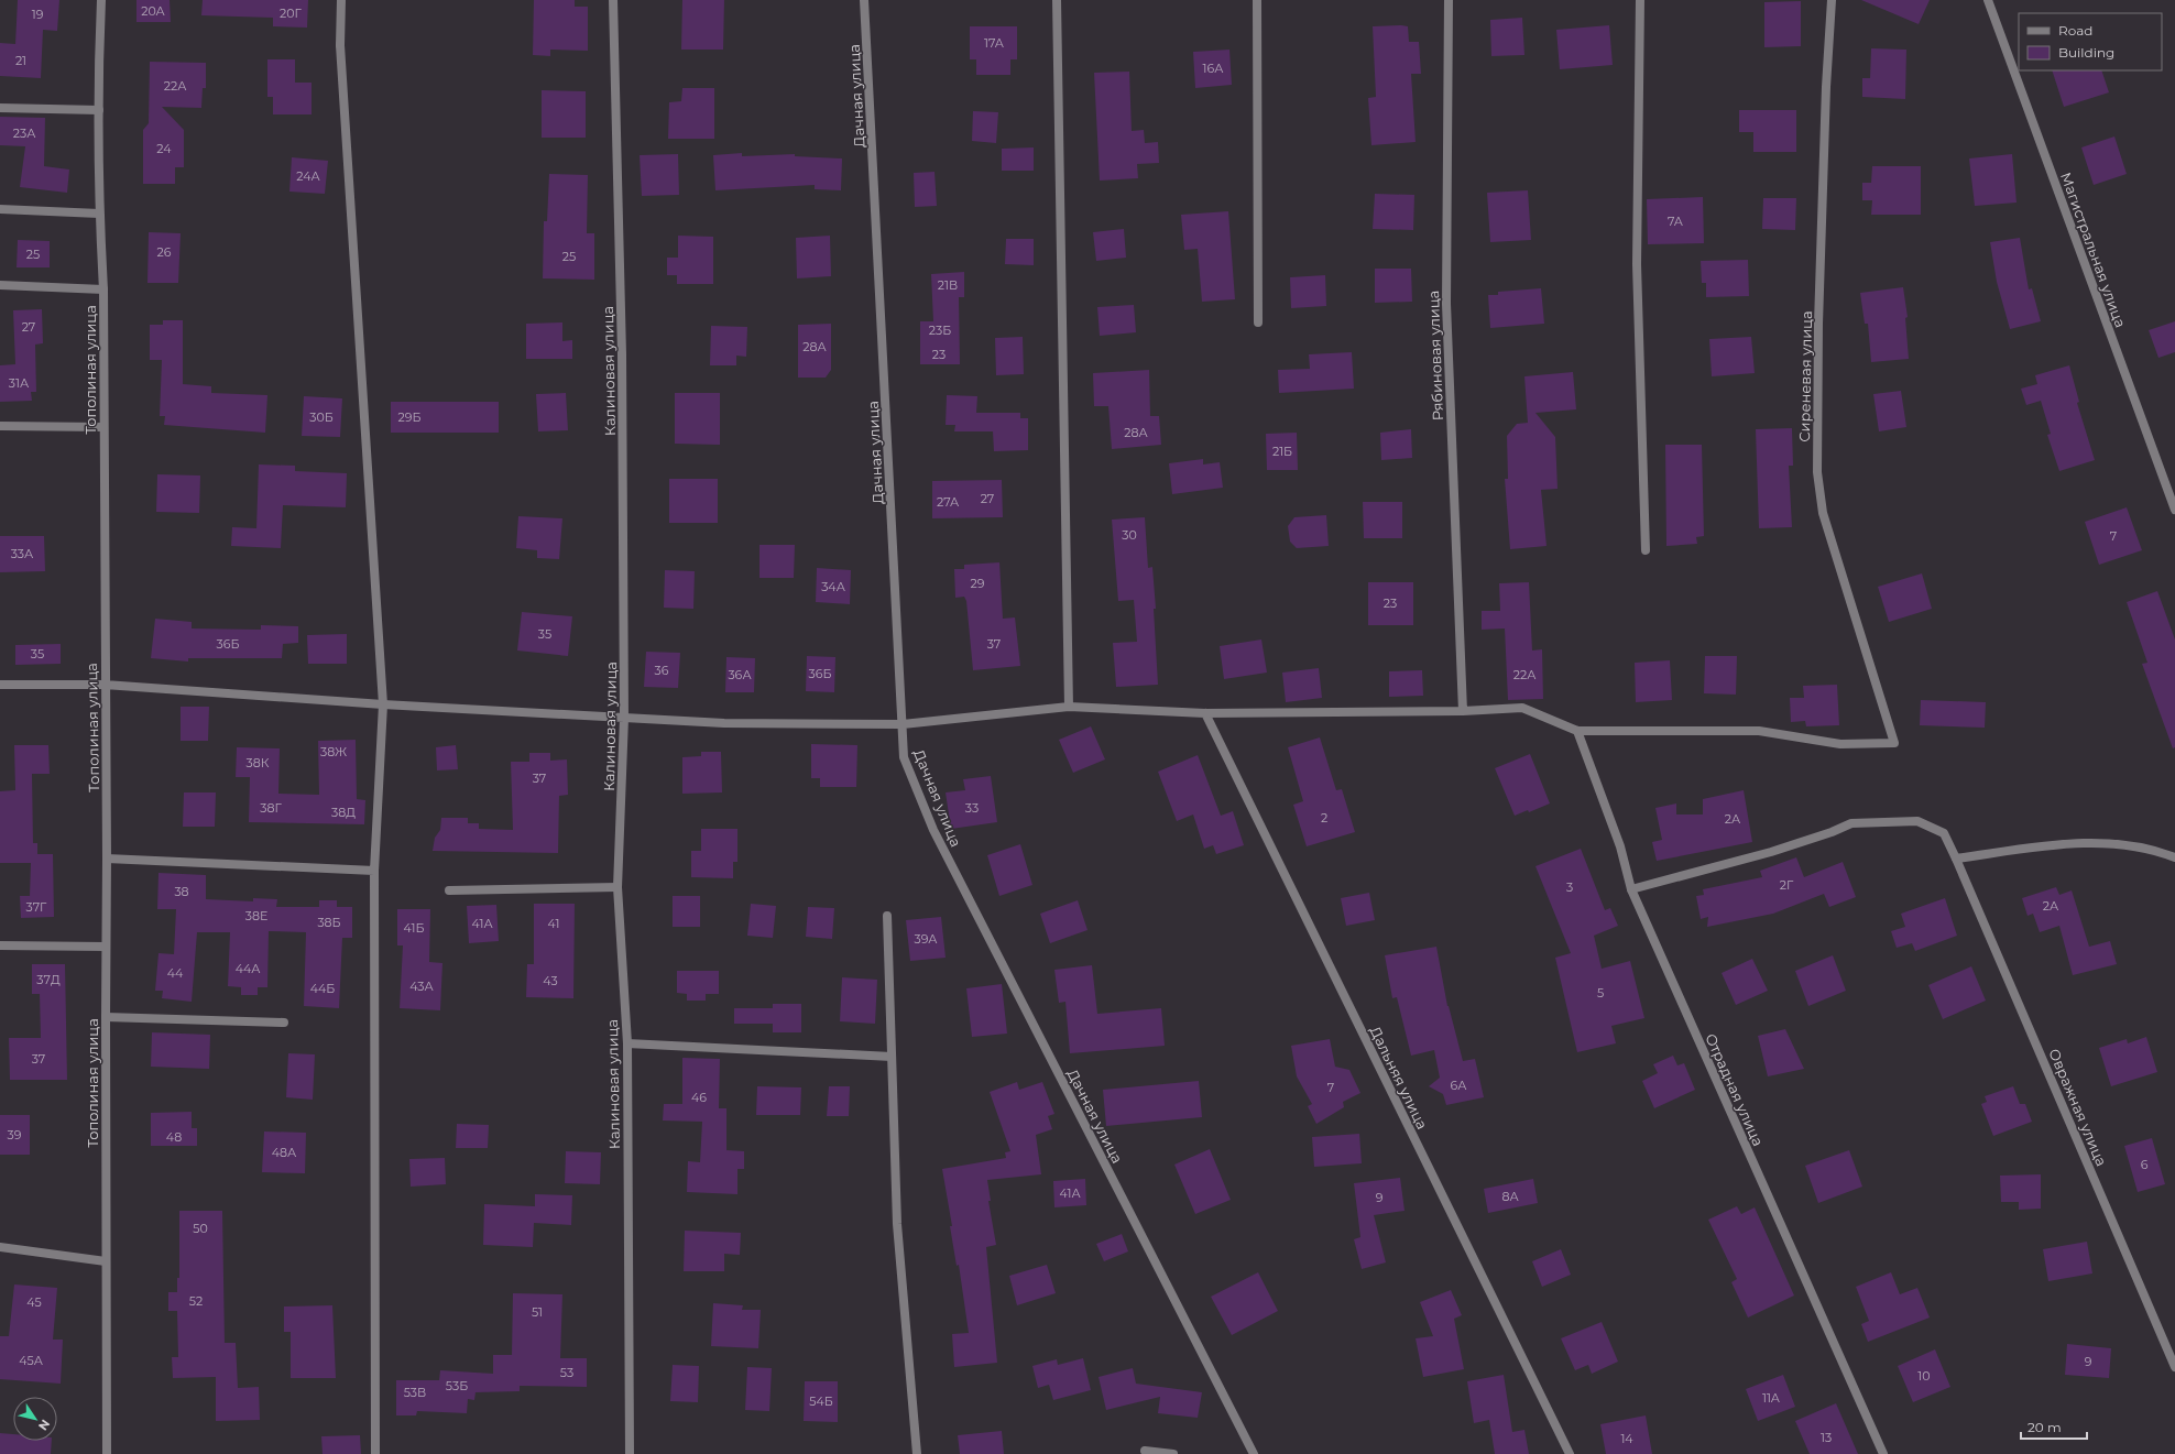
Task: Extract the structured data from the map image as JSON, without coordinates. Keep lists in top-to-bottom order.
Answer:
{
  "streets": {
    "street": [
      "Дачная улица",
      "Магистральная улица",
      "Рябиновая улица",
      "Тополиная улица",
      "Калиновая улица",
      "Сиреневая улица",
      "Дальняя улица",
      "Отрадная улица",
      "Овражная улица"
    ]
  },
  "crossings": [
    ["Сиреневая улица", "Отрадная улица"],
    ["Отрадная улица", "Овражная улица"]
  ],
  "house_numbers": [
    "20А",
    "20Г",
    "19",
    "17А",
    "21",
    "16А",
    "22А",
    "23А",
    "24",
    "24А",
    "7А",
    "26",
    "25",
    "25",
    "21В",
    "27",
    "23Б",
    "28А",
    "23",
    "31А",
    "30Б",
    "29Б",
    "28А",
    "21Б",
    "27",
    "27А",
    "30",
    "7",
    "33А",
    "29",
    "34А",
    "23",
    "35",
    "36Б",
    "37",
    "35",
    "36",
    "36Б",
    "36А",
    "22А",
    "38Ж",
    "38К",
    "37",
    "38Г",
    "33",
    "38Д",
    "2",
    "2А",
    "2Г",
    "3",
    "38",
    "2А",
    "37Г",
    "38Е",
    "38Б",
    "41А",
    "41",
    "41Б",
    "39А",
    "44А",
    "44",
    "37Д",
    "43",
    "43А",
    "44Б",
    "5",
    "37",
    "6А",
    "7",
    "46",
    "39",
    "48",
    "48А",
    "6",
    "41А",
    "8А",
    "9",
    "50",
    "52",
    "45",
    "51",
    "45А",
    "9",
    "53",
    "10",
    "53Б",
    "53В",
    "11А",
    "54Б",
    "13",
    "14"
  ],
  "legend": ["Road", "Building"],
  "scale_bar": "20 m",
  "north": "bottom right"
}
